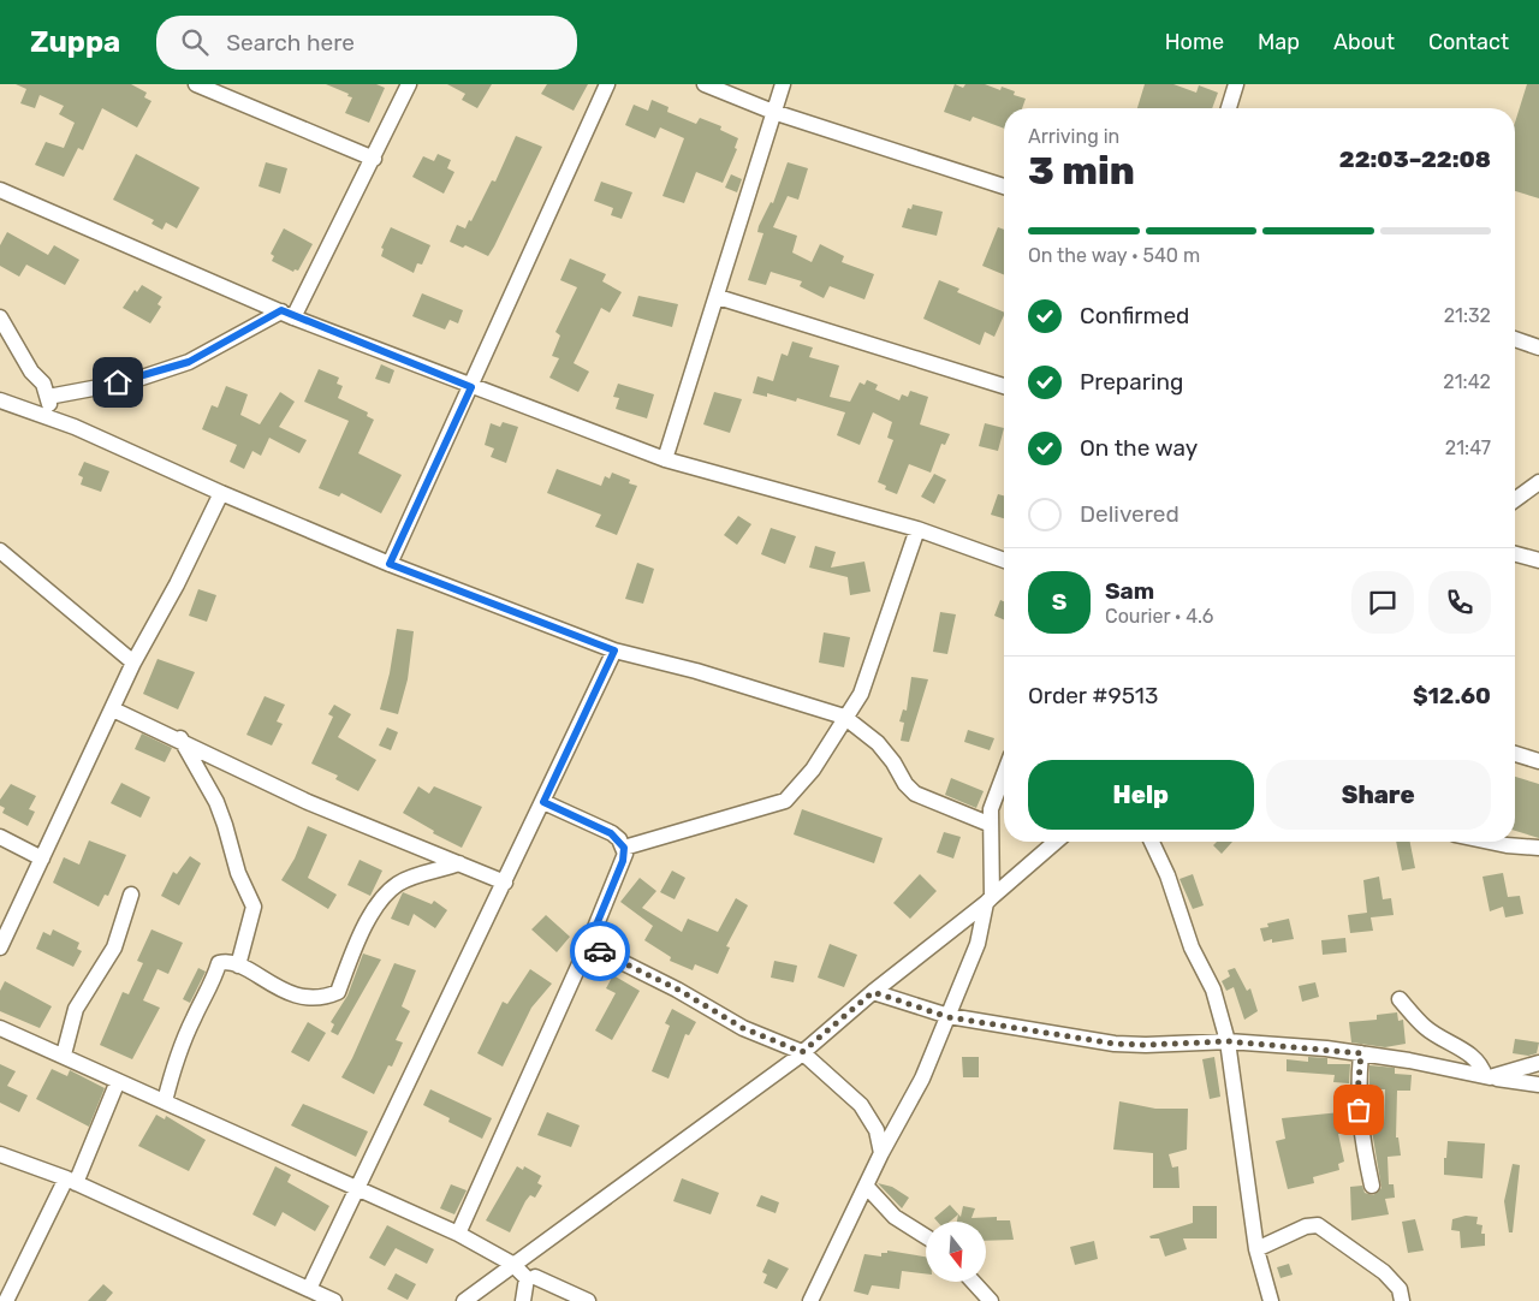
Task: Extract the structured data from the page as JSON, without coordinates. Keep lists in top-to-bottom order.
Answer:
{
  "north": "bottom",
  "page": {
    "header": "Zuppa",
    "search": "Search here",
    "nav": [
      "Home",
      "Map",
      "About",
      "Contact"
    ],
    "heading": ["3 min", "Arriving in", "22:03–22:08"],
    "panel": [
      "Sam",
      "Courier · 4.6",
      "Order #9513",
      "$12.60"
    ],
    "bar": "On the way · 540 m",
    "list": [
      ["Confirmed", "21:32"],
      ["Preparing", "21:42"],
      ["On the way", "21:47"],
      "Delivered"
    ],
    "round": "S",
    "buttons": ["Help", "Share"]
  }
}
